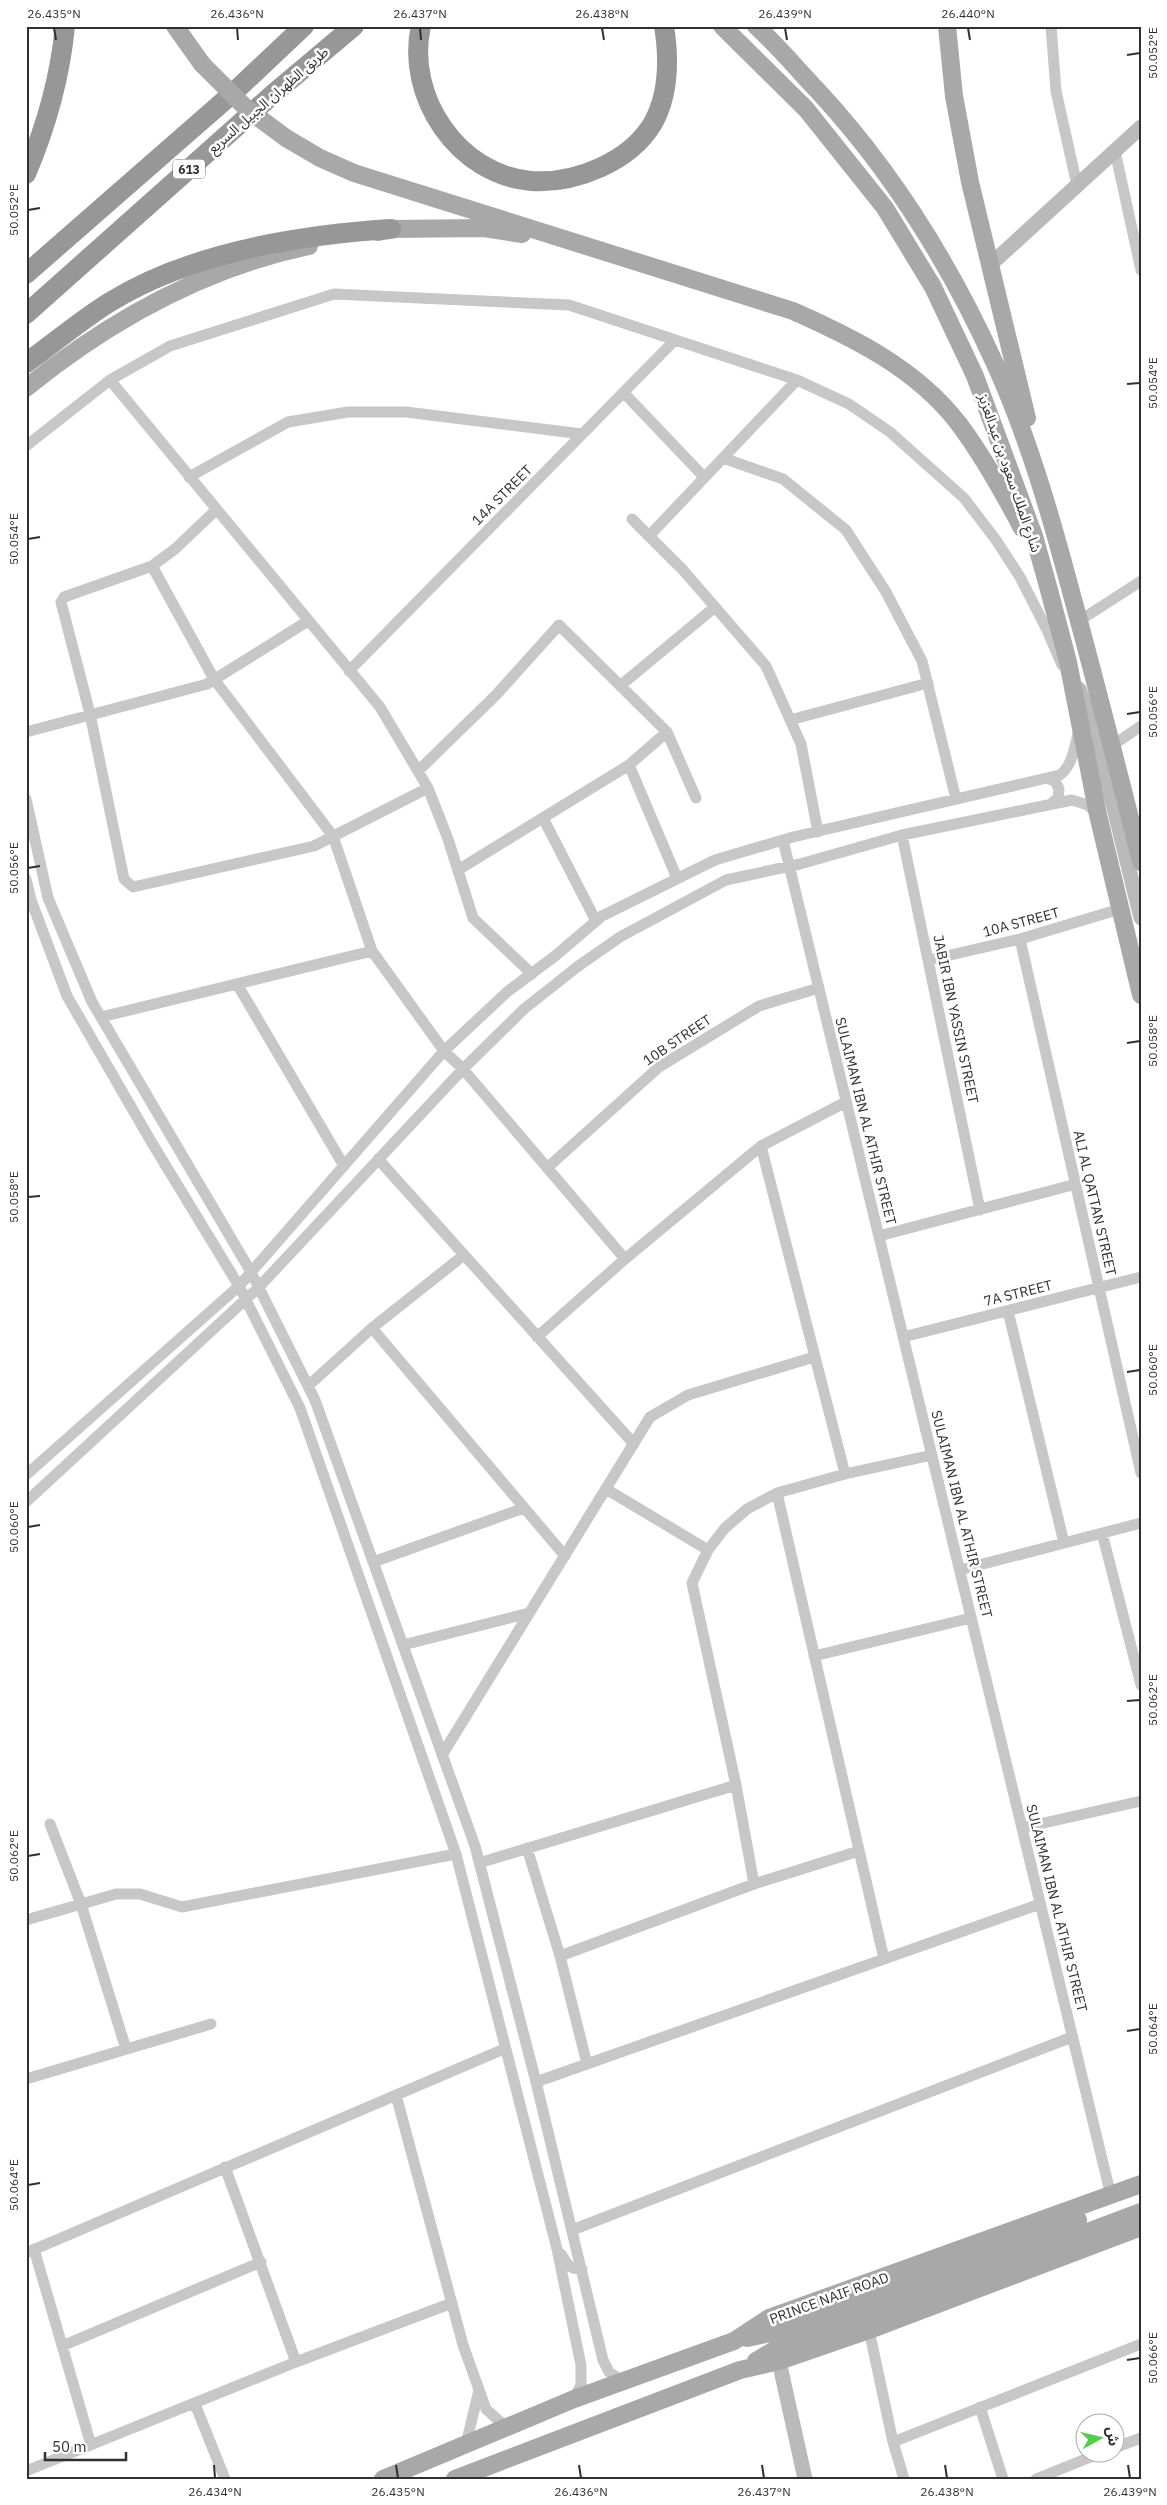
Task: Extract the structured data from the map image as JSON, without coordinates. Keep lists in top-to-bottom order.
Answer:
{
  "streets": {
    "highway": ["طريق الظهران الجبيل السريع", "613"],
    "main road": ["شارع الملك سعود بن عبدالعزيز", "PRINCE NAIF ROAD"],
    "street": [
      "14A STREET",
      "10A STREET",
      "JABIR IBN YASSIN STREET",
      "10B STREET",
      "SULAIMAN IBN AL ATHIR STREET",
      "ALI AL QATTAN STREET",
      "7A STREET"
    ]
  },
  "crossings": [
    ["شارع الملك سعود بن عبدالعزيز", "10A STREET"],
    ["10A STREET", "JABIR IBN YASSIN STREET"],
    ["10A STREET", "ALI AL QATTAN STREET"],
    ["10B STREET", "SULAIMAN IBN AL ATHIR STREET"],
    ["SULAIMAN IBN AL ATHIR STREET", "7A STREET"],
    ["SULAIMAN IBN AL ATHIR STREET", "PRINCE NAIF ROAD"],
    ["ALI AL QATTAN STREET", "7A STREET"]
  ],
  "scale_bar": "50 m",
  "north": "right",
  "coordinates": [
    "26.435°N",
    "26.436°N",
    "26.437°N",
    "26.438°N",
    "26.439°N",
    "26.440°N",
    "50.052°E",
    "50.054°E",
    "50.056°E",
    "50.058°E",
    "50.060°E",
    "50.062°E",
    "50.064°E",
    "50.066°E",
    "26.434°N"
  ]
}
